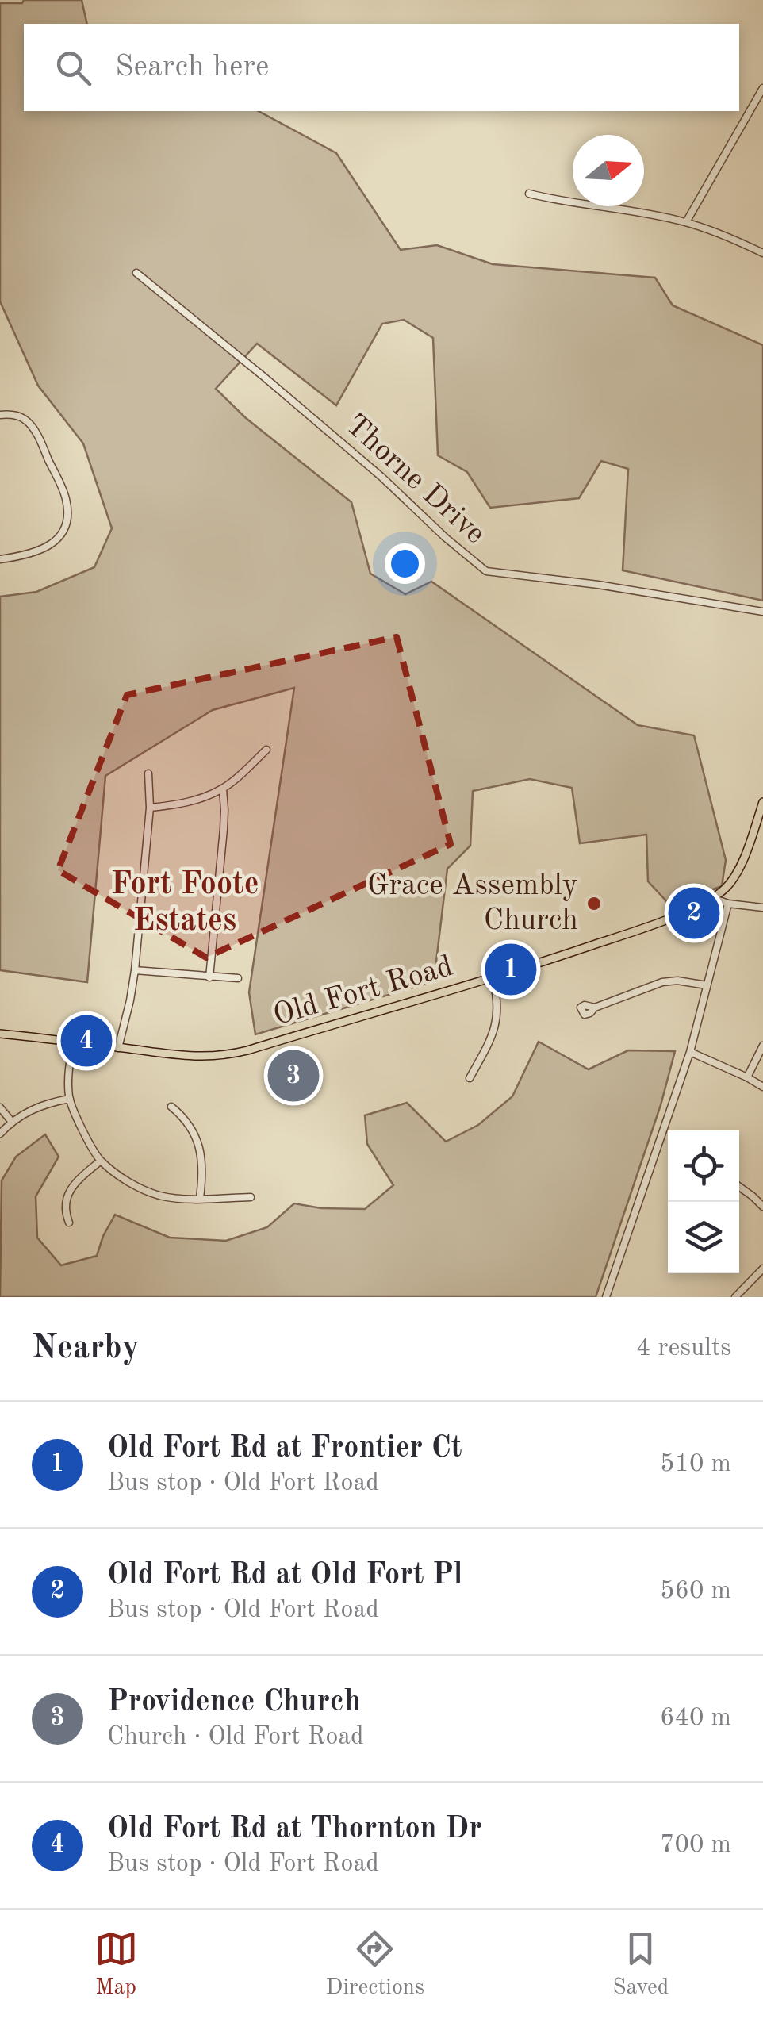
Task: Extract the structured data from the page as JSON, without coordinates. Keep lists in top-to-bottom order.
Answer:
{
  "streets": {
    "main road": ["Old Fort Road"],
    "street": ["Thorne Drive"]
  },
  "districts": ["Fort Foote Estates"],
  "places": ["Grace Assembly Church"],
  "north": "right",
  "page": {
    "search": "Search here",
    "pins": [
      "2",
      "1",
      "4",
      "3"
    ],
    "heading": ["Nearby", "4 results"],
    "list": [
      {
        "mark": "1",
        "name": "Old Fort Rd at Frontier Ct",
        "note": "Bus stop · Old Fort Road",
        "value": "510 m"
      },
      {
        "mark": "2",
        "name": "Old Fort Rd at Old Fort Pl",
        "note": "Bus stop · Old Fort Road",
        "value": "560 m"
      },
      {
        "mark": "3",
        "name": "Providence Church",
        "note": "Church · Old Fort Road",
        "value": "640 m"
      },
      {
        "mark": "4",
        "name": "Old Fort Rd at Thornton Dr",
        "note": "Bus stop · Old Fort Road",
        "value": "700 m"
      }
    ],
    "nav": ["Map", "Directions", "Saved"]
  }
}
